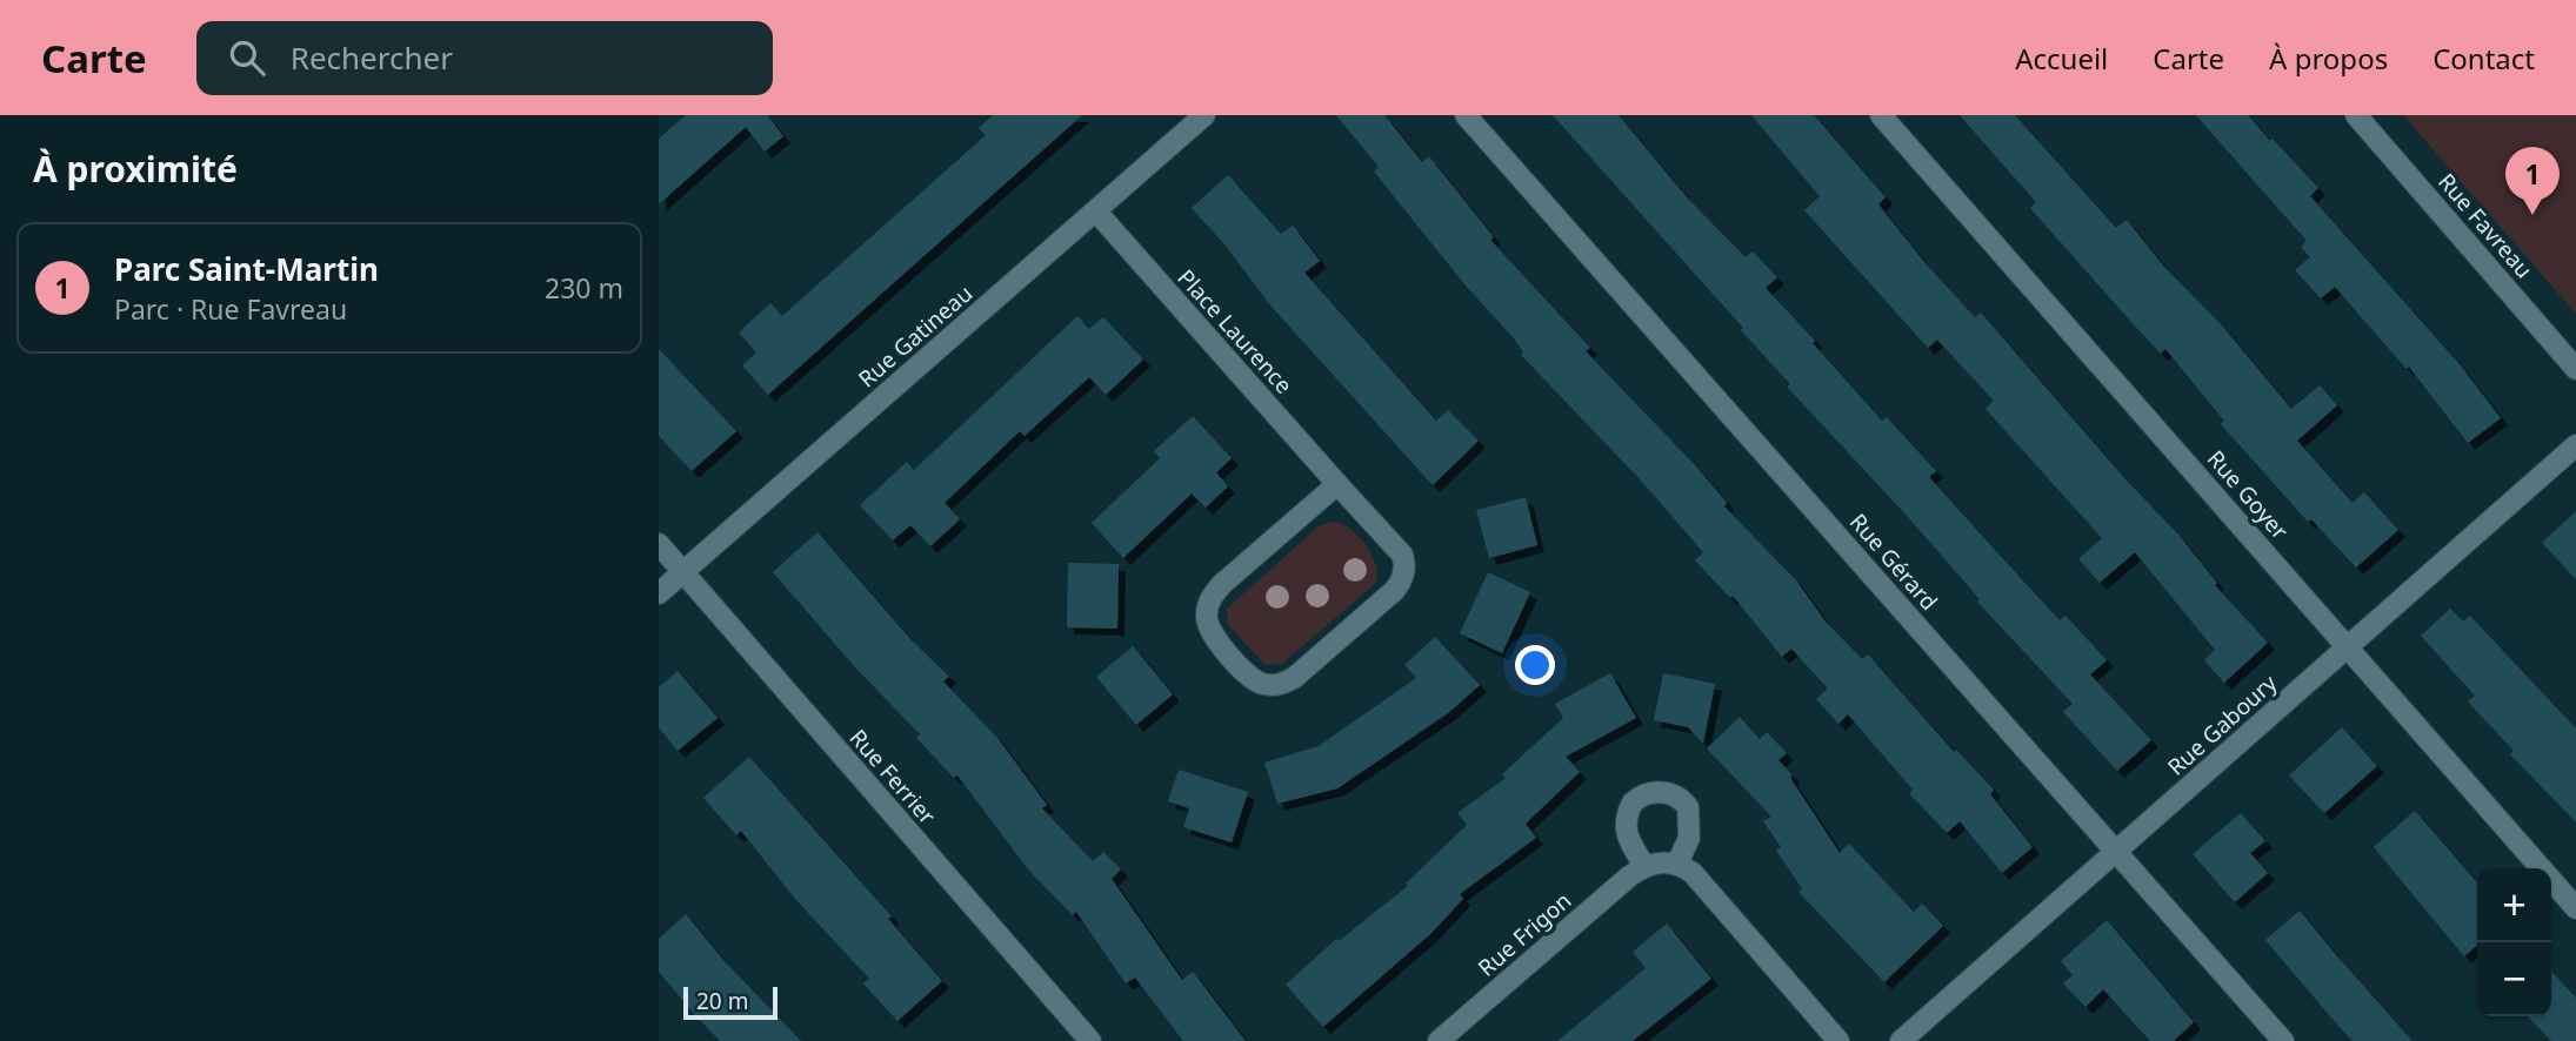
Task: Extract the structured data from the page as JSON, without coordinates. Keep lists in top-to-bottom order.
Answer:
{
  "streets": {
    "street": [
      "Rue Favreau",
      "Place Laurence",
      "Rue Gatineau",
      "Rue Goyer",
      "Rue Gérard",
      "Rue Gaboury",
      "Rue Ferrier",
      "Rue Frigon"
    ]
  },
  "crossings": [
    ["Place Laurence", "Rue Gatineau"],
    ["Rue Gatineau", "Rue Ferrier"],
    ["Rue Goyer", "Rue Gaboury"],
    ["Rue Gérard", "Rue Gaboury"]
  ],
  "scale_bar": "20 m",
  "page": {
    "header": "Carte",
    "search": "Rechercher",
    "nav": [
      "Accueil",
      "Carte",
      "À propos",
      "Contact"
    ],
    "heading": "À proximité",
    "pins": "1",
    "list": [
      {
        "mark": "1",
        "name": "Parc Saint-Martin",
        "note": "Parc · Rue Favreau",
        "value": "230 m"
      }
    ],
    "map_buttons": ["+", "−"],
    "scale": "20 m"
  }
}
